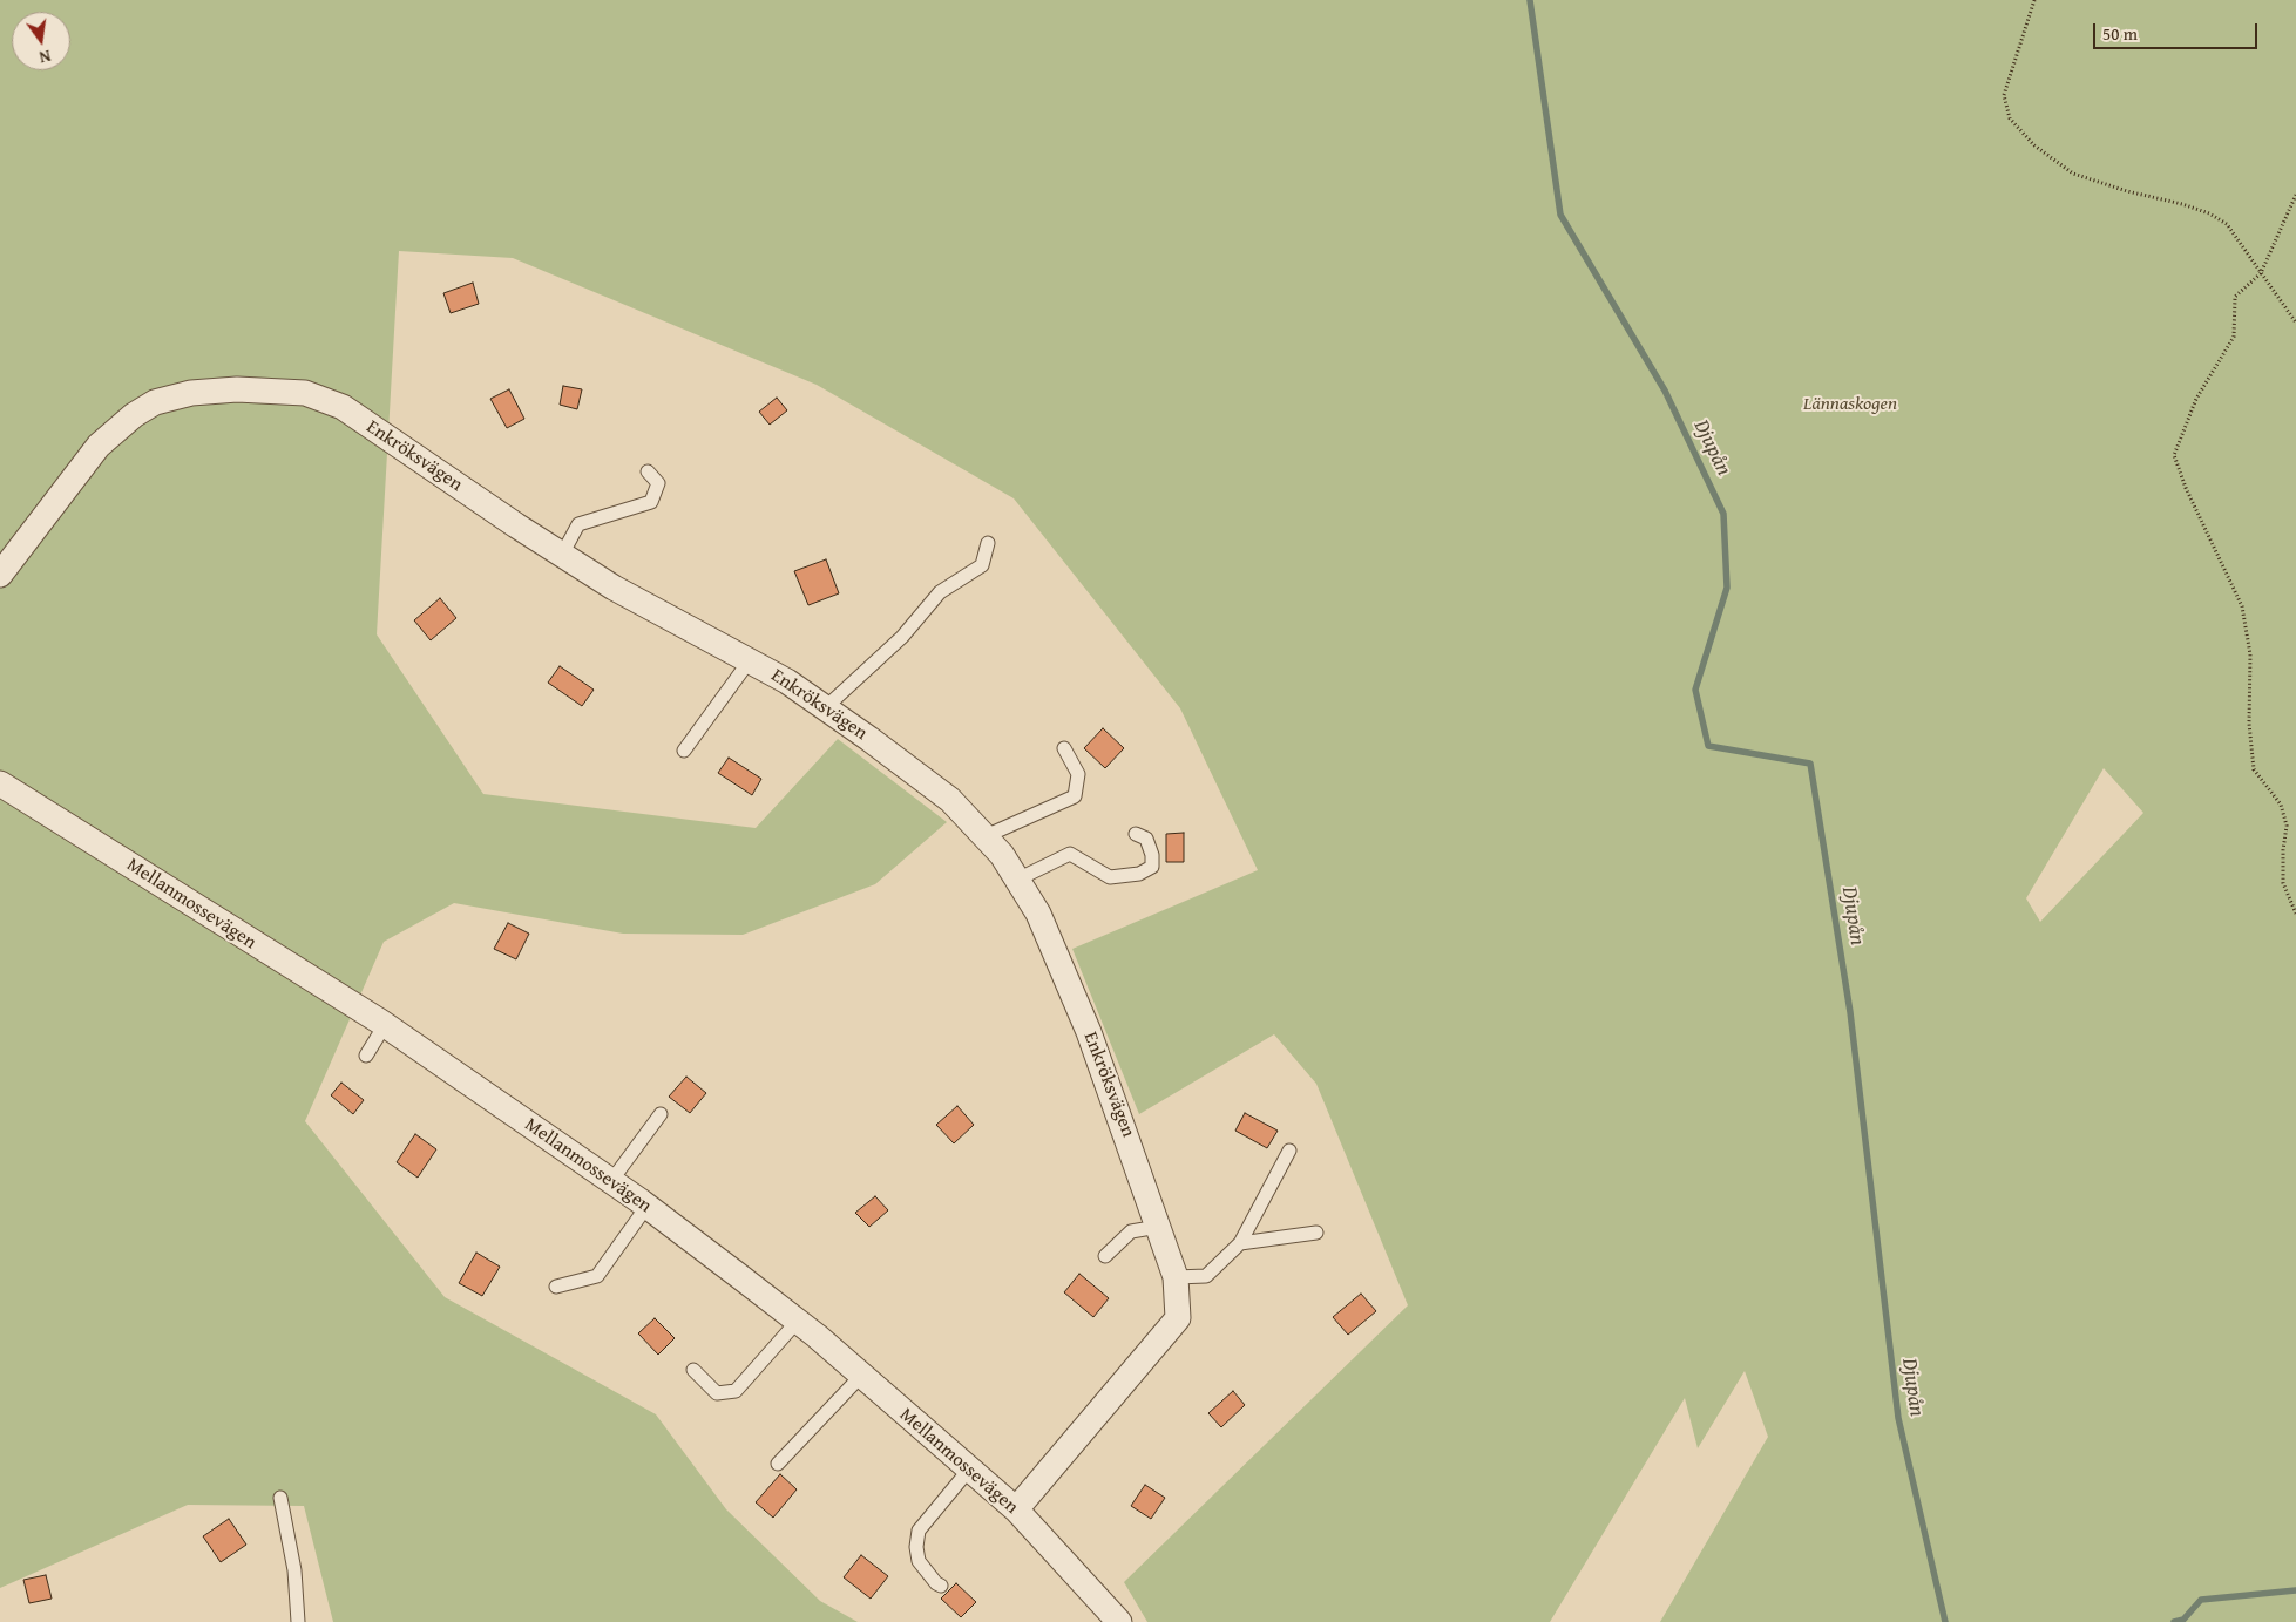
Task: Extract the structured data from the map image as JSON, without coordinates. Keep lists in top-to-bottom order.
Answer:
{
  "streets": {
    "street": ["Enkröksvägen", "Mellanmossevägen"]
  },
  "crossings": [
    ["Enkröksvägen", "Mellanmossevägen"]
  ],
  "water": ["Djupån"],
  "parks": ["Lännaskogen"],
  "scale_bar": "50 m",
  "north": "bottom"
}
